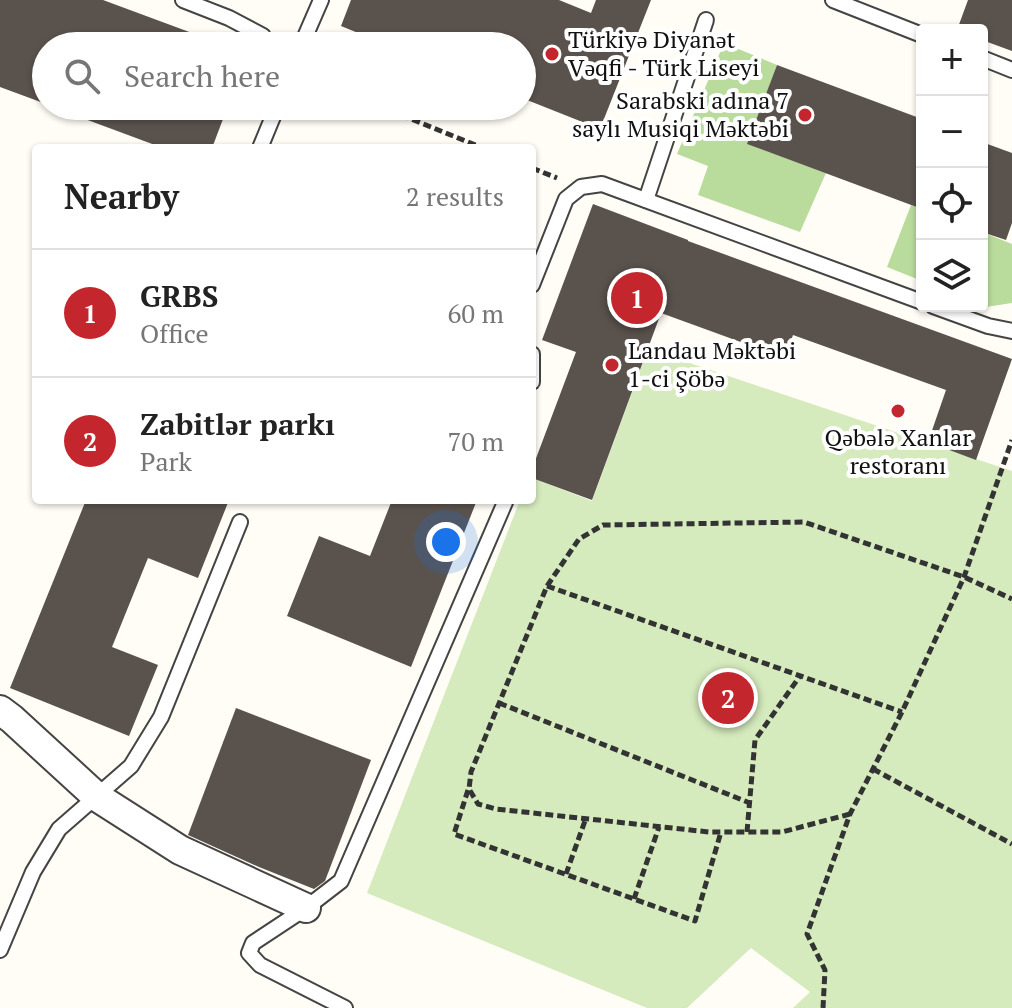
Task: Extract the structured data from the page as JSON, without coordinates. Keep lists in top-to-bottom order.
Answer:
{
  "places": [
    "Türkiyə Diyanət Vəqfi - Türk Liseyi",
    "Sarabski adına 7 saylı Musiqi Məktəbi",
    "Landau Məktəbi 1-ci Şöbə",
    "Qəbələ Xanlar restoranı"
  ],
  "page": {
    "map_buttons": ["+", "−"],
    "search": "Search here",
    "heading": ["Nearby", "2 results"],
    "list": [
      {
        "mark": "1",
        "name": "GRBS",
        "note": "Office",
        "value": "60 m"
      },
      {
        "mark": "2",
        "name": "Zabitlər parkı",
        "note": "Park",
        "value": "70 m"
      }
    ],
    "pins": ["1", "2"]
  }
}
